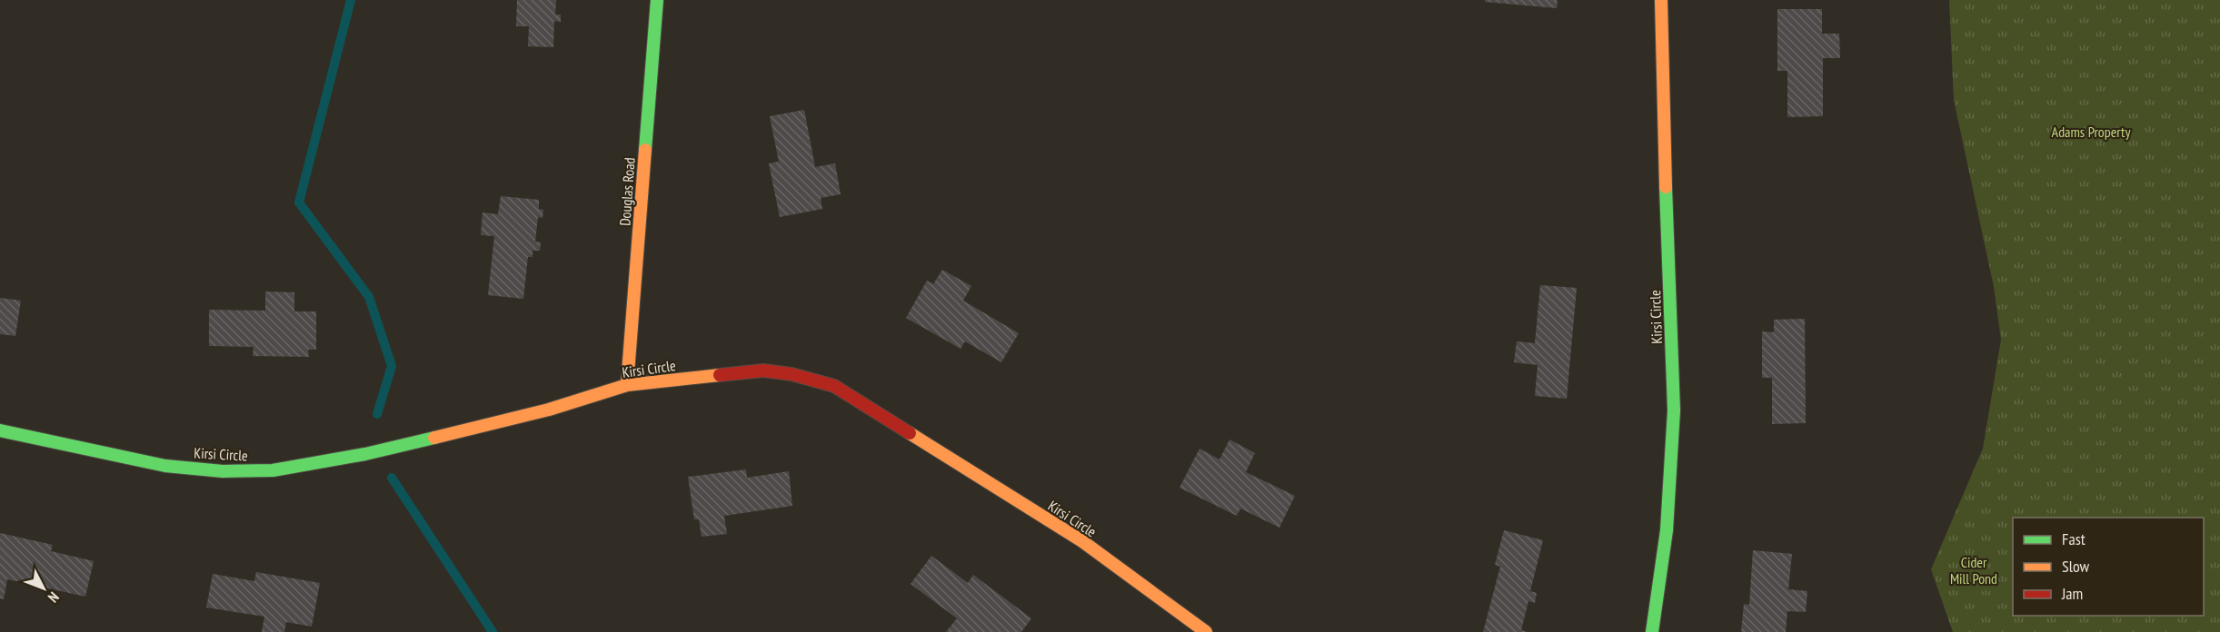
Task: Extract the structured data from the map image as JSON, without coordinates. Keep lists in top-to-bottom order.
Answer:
{
  "streets": {
    "street": ["Douglas Road", "Kirsi Circle"]
  },
  "crossings": [
    ["Douglas Road", "Kirsi Circle"]
  ],
  "parks": ["Adams Property", "Cider Mill Pond"],
  "legend": ["Fast", "Slow", "Jam"],
  "north": "bottom right"
}
